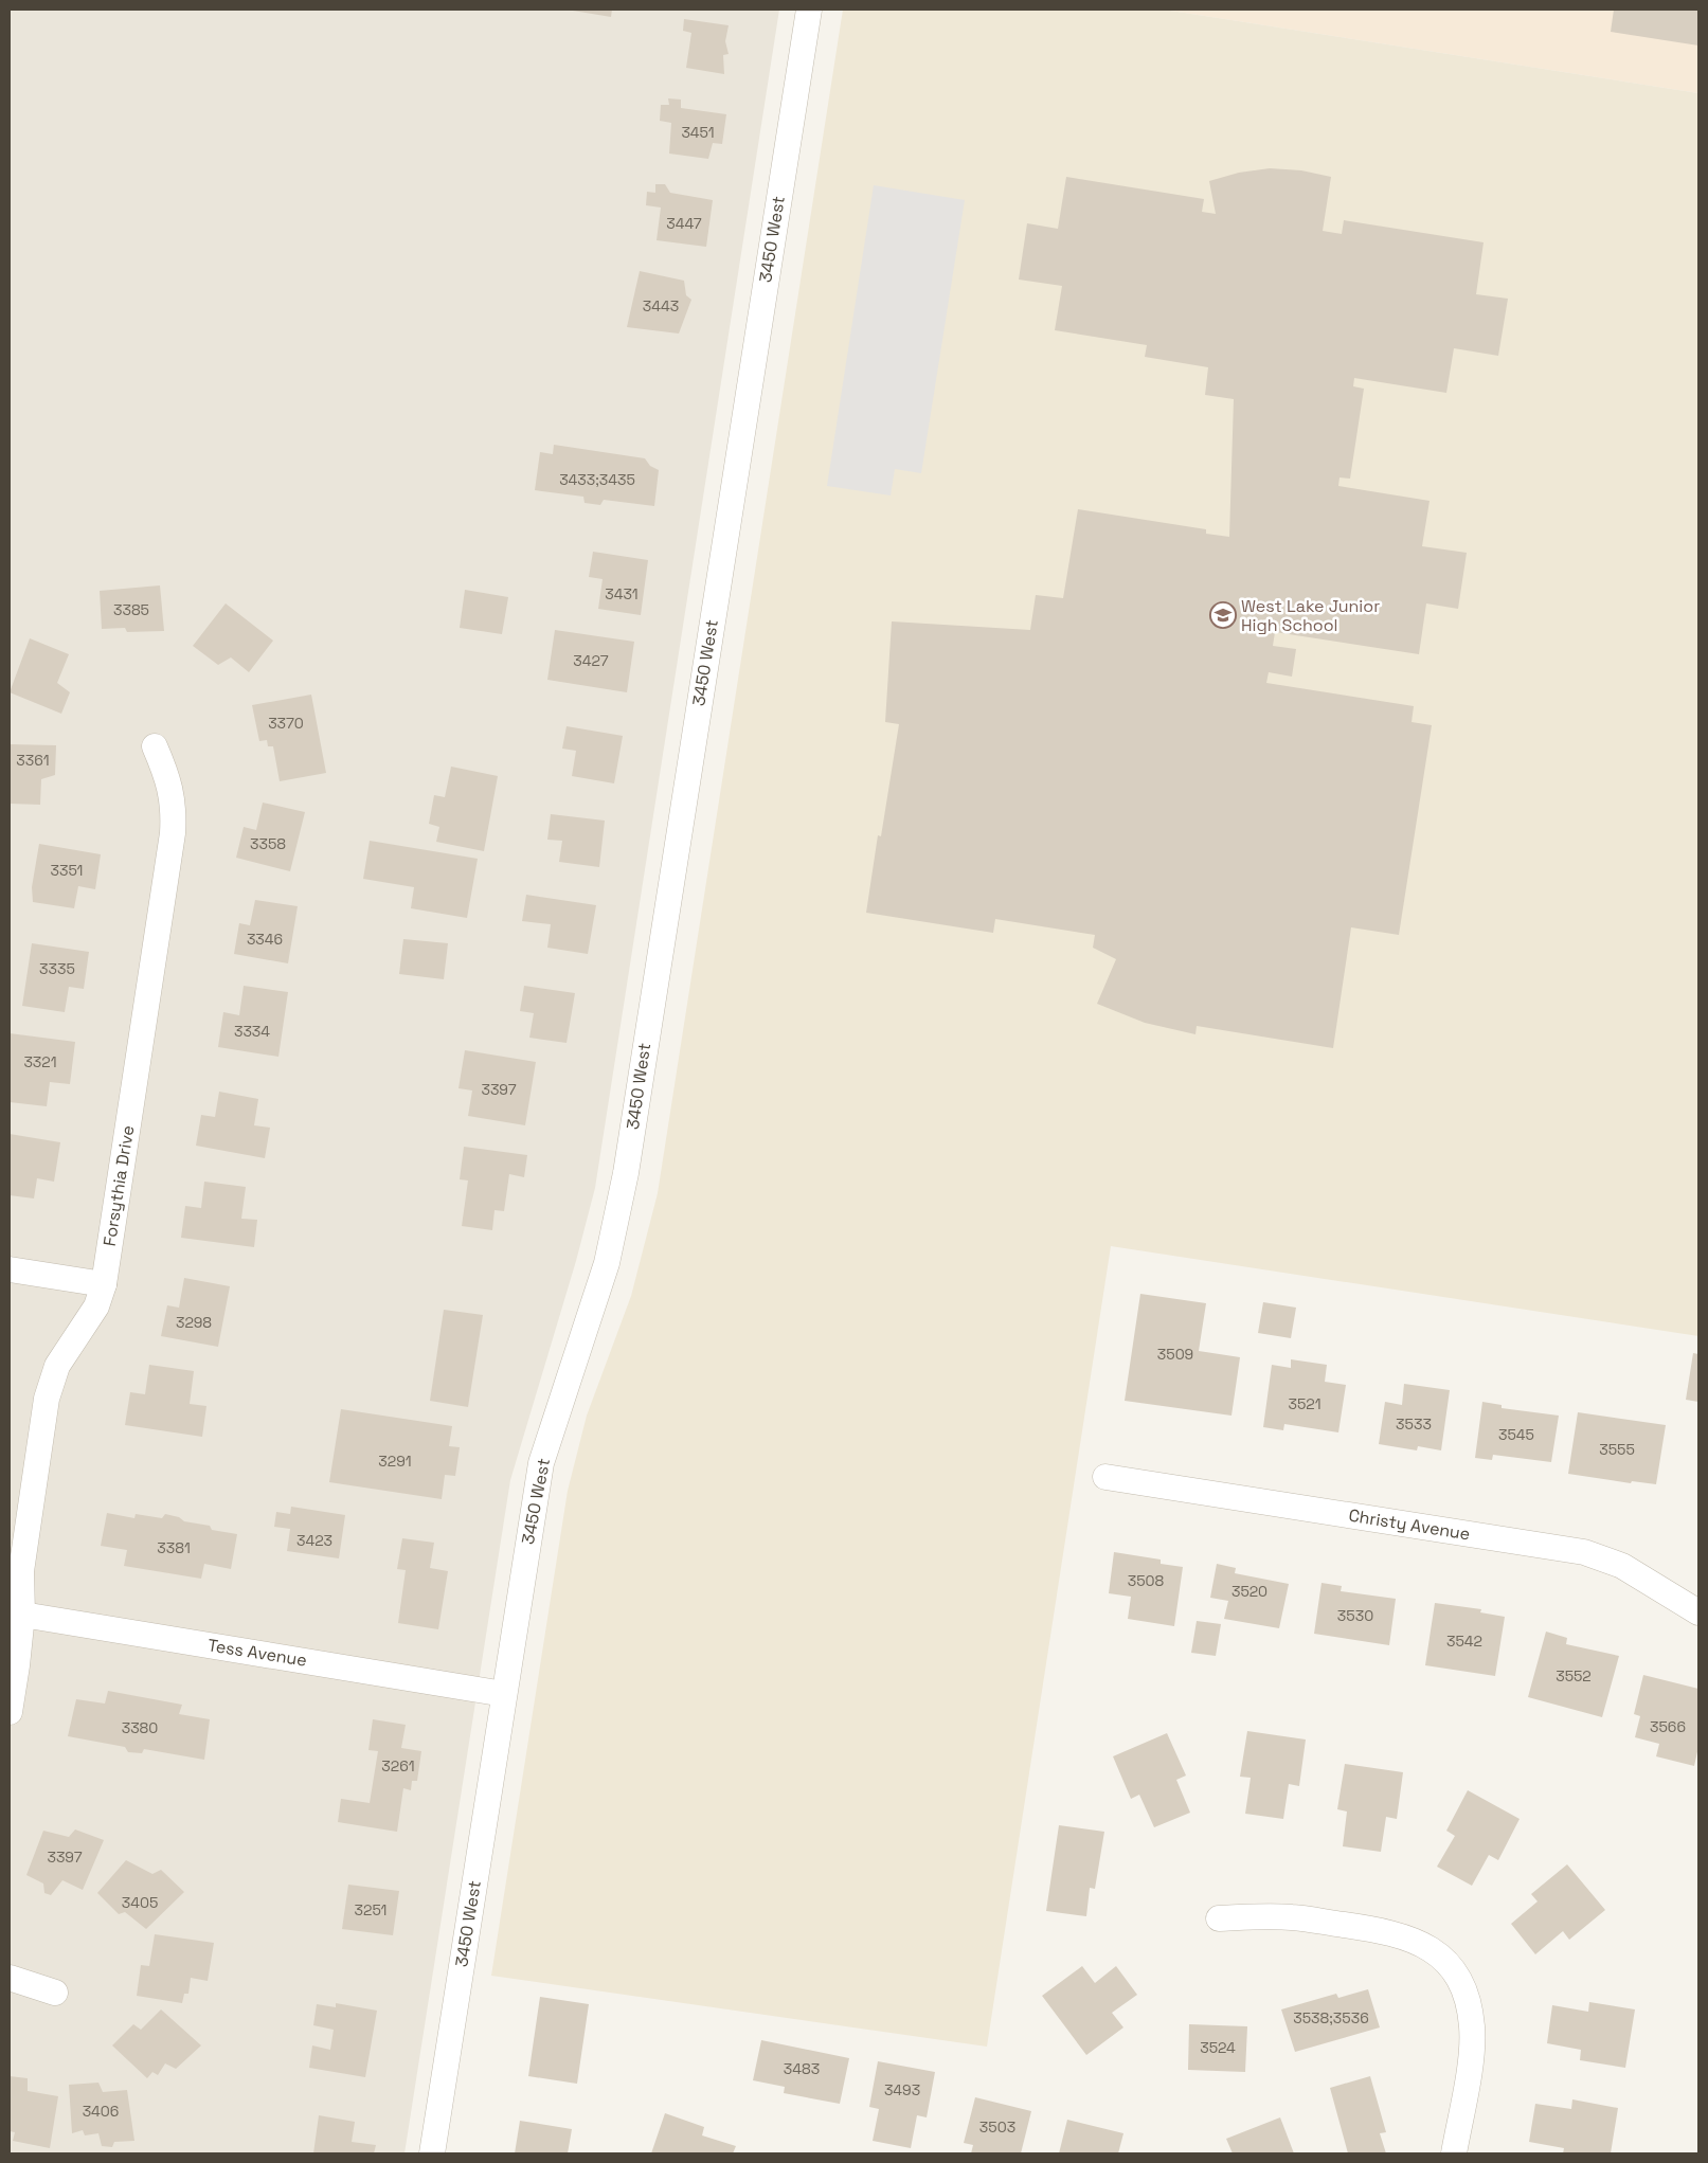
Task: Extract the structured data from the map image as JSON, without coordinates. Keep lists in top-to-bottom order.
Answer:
{
  "streets": {
    "street": [
      "3450 West",
      "Forsythia Drive",
      "Christy Avenue",
      "Tess Avenue"
    ]
  },
  "crossings": [
    ["3450 West", "Tess Avenue"],
    ["Forsythia Drive", "Tess Avenue"]
  ],
  "places": {
    "school or university": ["West Lake Junior High School"]
  },
  "house_numbers": [
    "3451",
    "3447",
    "3443",
    "3433;3435",
    "3431",
    "3385",
    "3427",
    "3370",
    "3361",
    "3358",
    "3351",
    "3346",
    "3335",
    "3334",
    "3321",
    "3397",
    "3298",
    "3509",
    "3521",
    "3533",
    "3545",
    "3555",
    "3291",
    "3423",
    "3381",
    "3508",
    "3520",
    "3530",
    "3542",
    "3552",
    "3566",
    "3380",
    "3261",
    "3397",
    "3405",
    "3251",
    "3538;3536",
    "3524",
    "3483",
    "3493",
    "3406",
    "3503"
  ]
}
